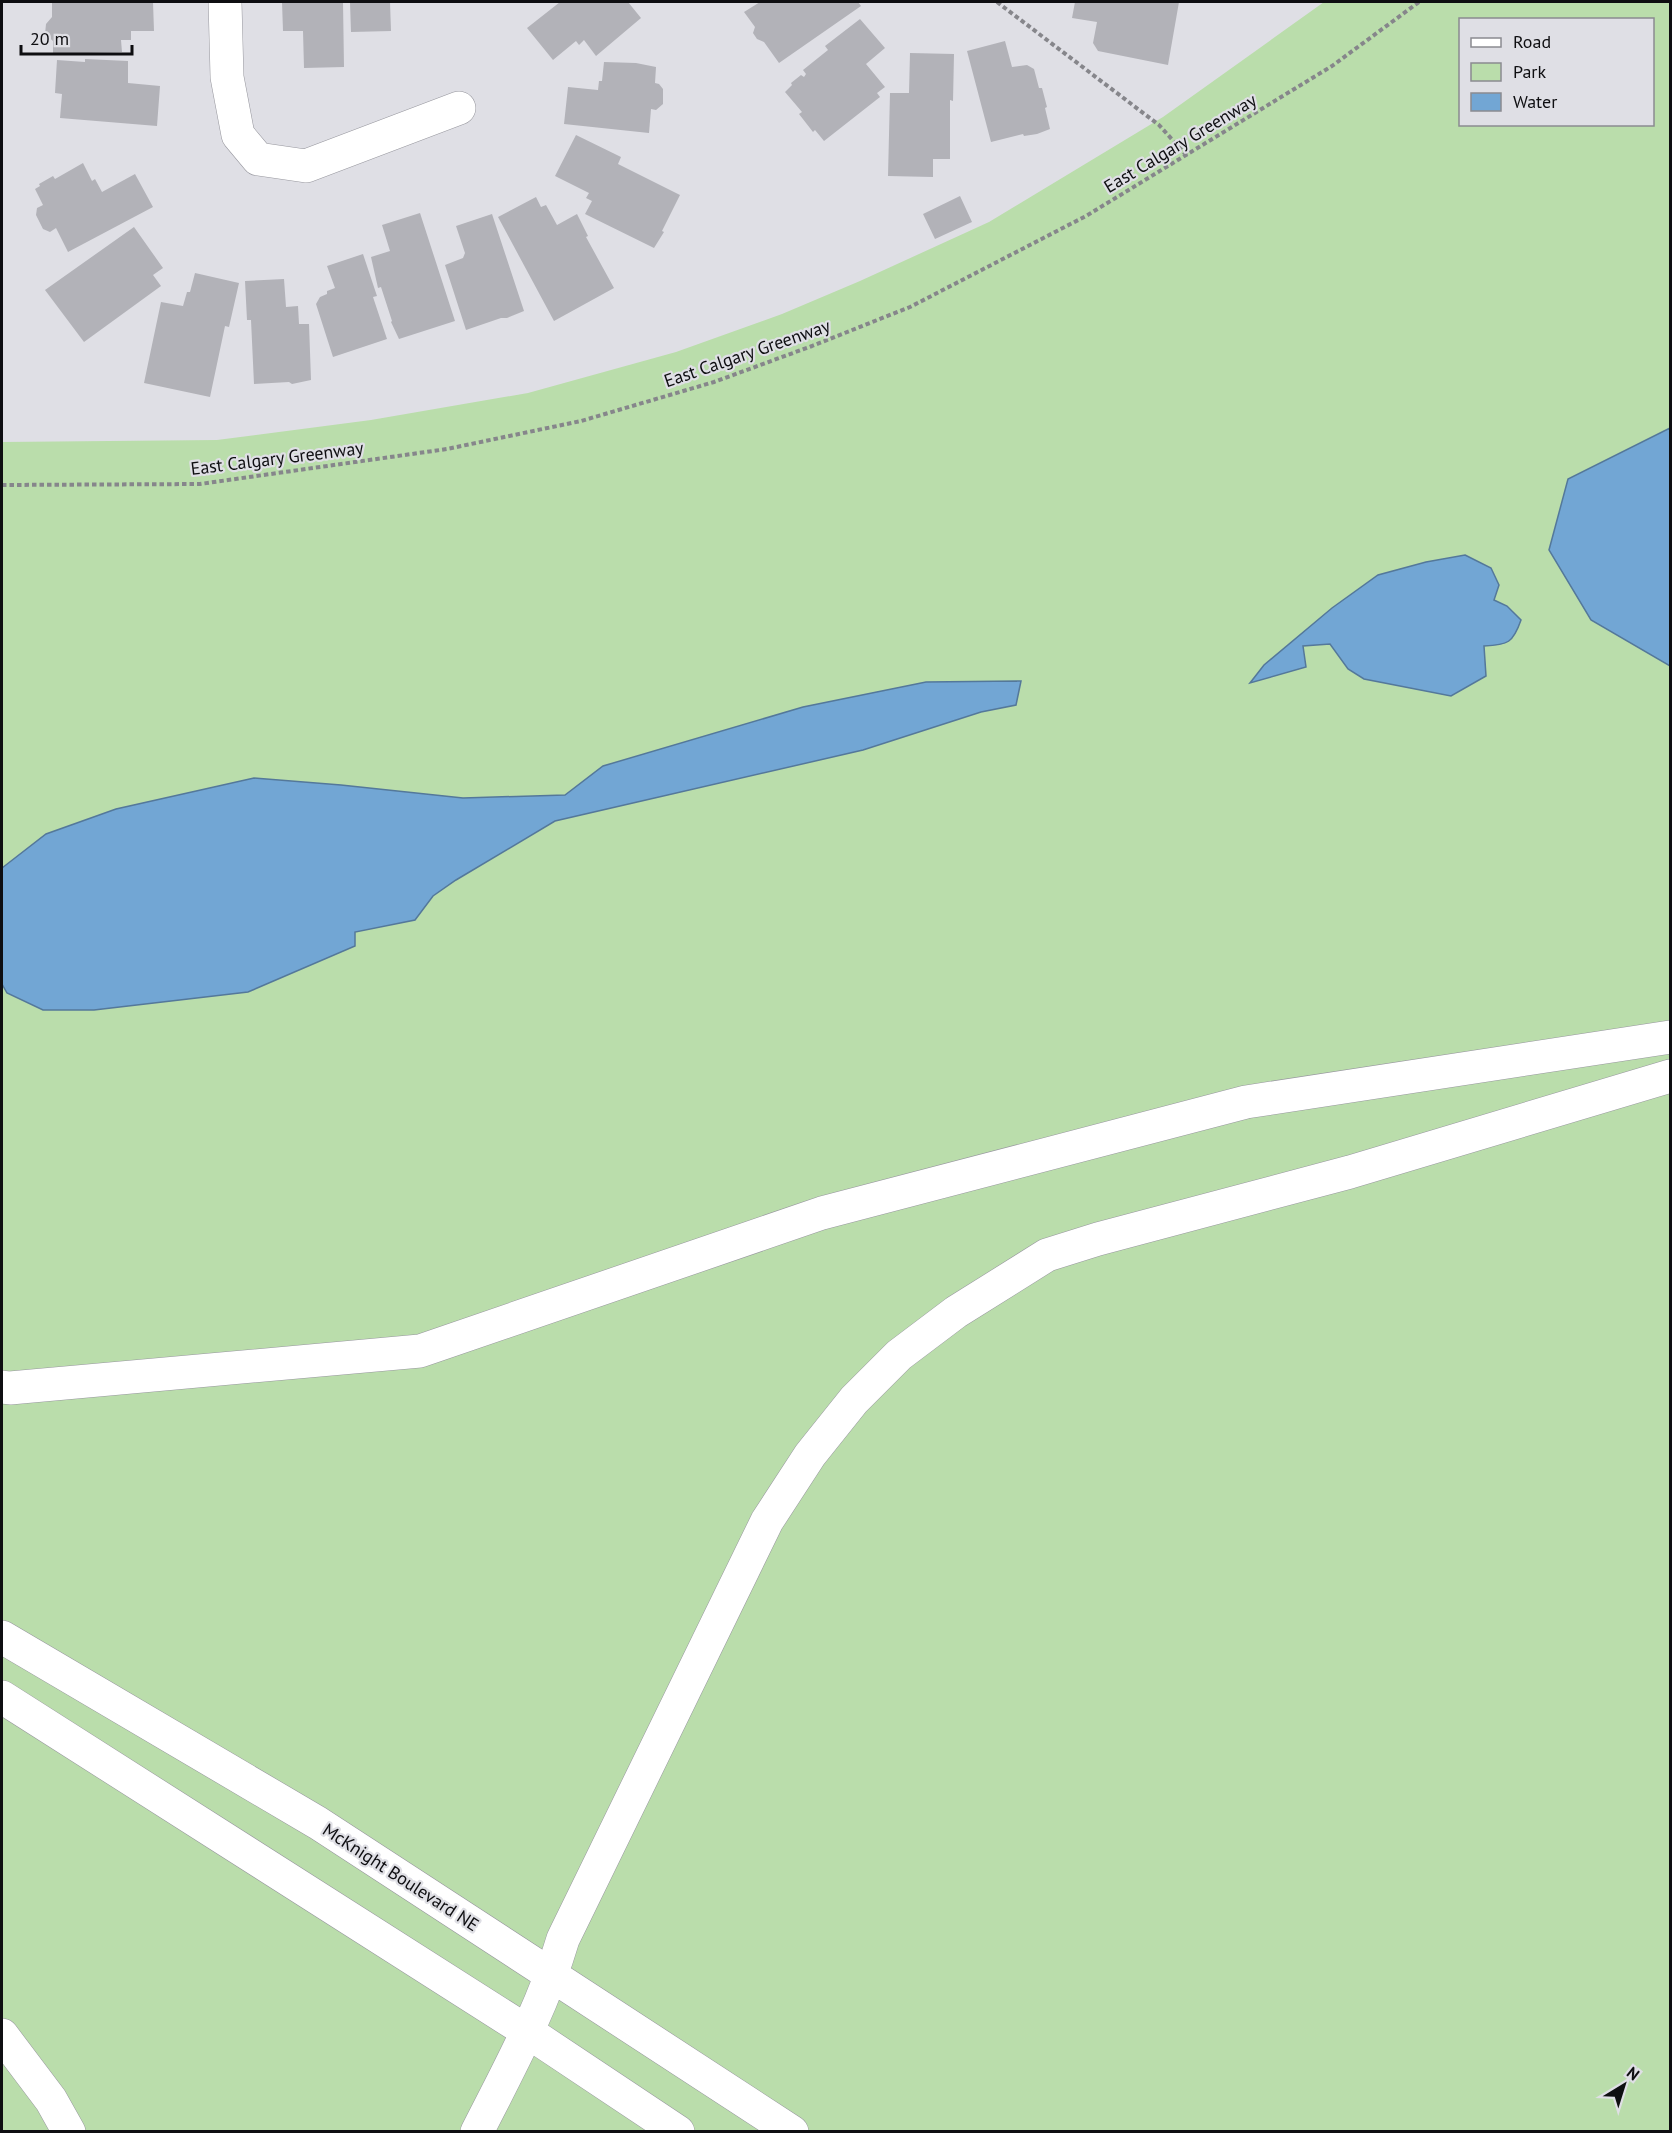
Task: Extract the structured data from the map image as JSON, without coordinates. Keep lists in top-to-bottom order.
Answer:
{
  "streets": {
    "main road": ["McKnight Boulevard NE"],
    "path": ["East Calgary Greenway"]
  },
  "legend": ["Road", "Park", "Water"],
  "scale_bar": "20 m",
  "north": "top right"
}
